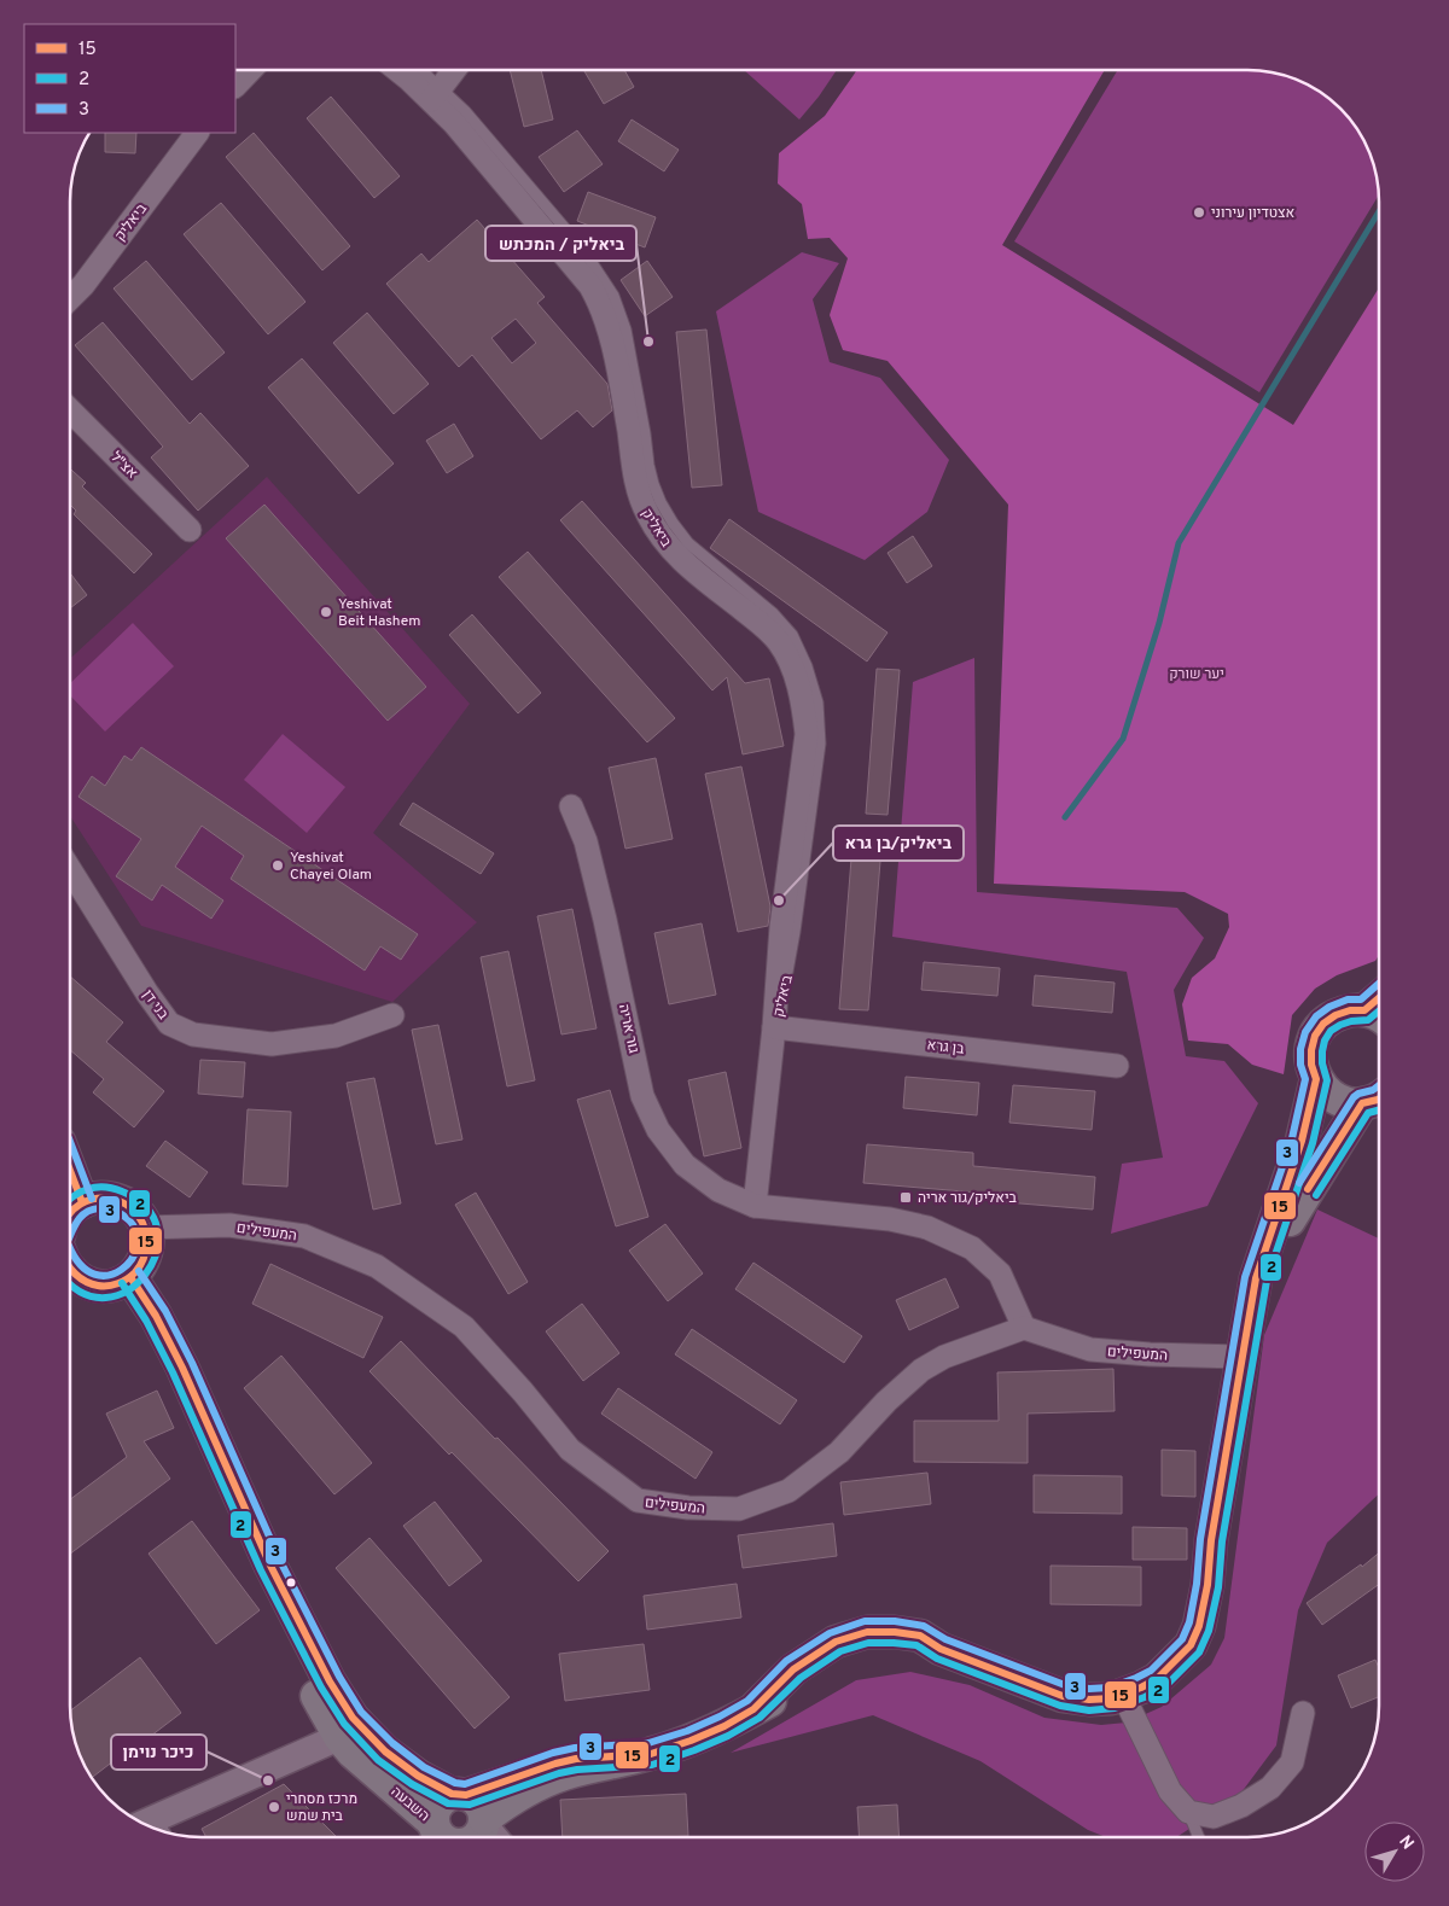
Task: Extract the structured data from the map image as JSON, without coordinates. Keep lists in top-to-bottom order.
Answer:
{
  "streets": {
    "main road": ["השבעה"],
    "street": [
      "ביאליק",
      "אצ\"ל",
      "בני דן",
      "גור אריה",
      "בן גרא",
      "המעפילים"
    ]
  },
  "crossings": [
    ["ביאליק", "גור אריה"],
    ["ביאליק", "בן גרא"]
  ],
  "parks": ["יער שורק"],
  "places": {
    "other": [
      "אצטדיון עירוני",
      "ביאליק / המכתש",
      "Yeshivat Beit Hashem",
      "Yeshivat Chayei Olam",
      "ביאליק/בן גרא",
      "כיכר נוימן",
      "מרכז מסחרי בית שמש"
    ],
    "transit": ["ביאליק/גור אריה"]
  },
  "lines": ["transit line 3", "transit line 15", "transit line 2"],
  "legend": ["15", "2", "3"],
  "north": "top right"
}
